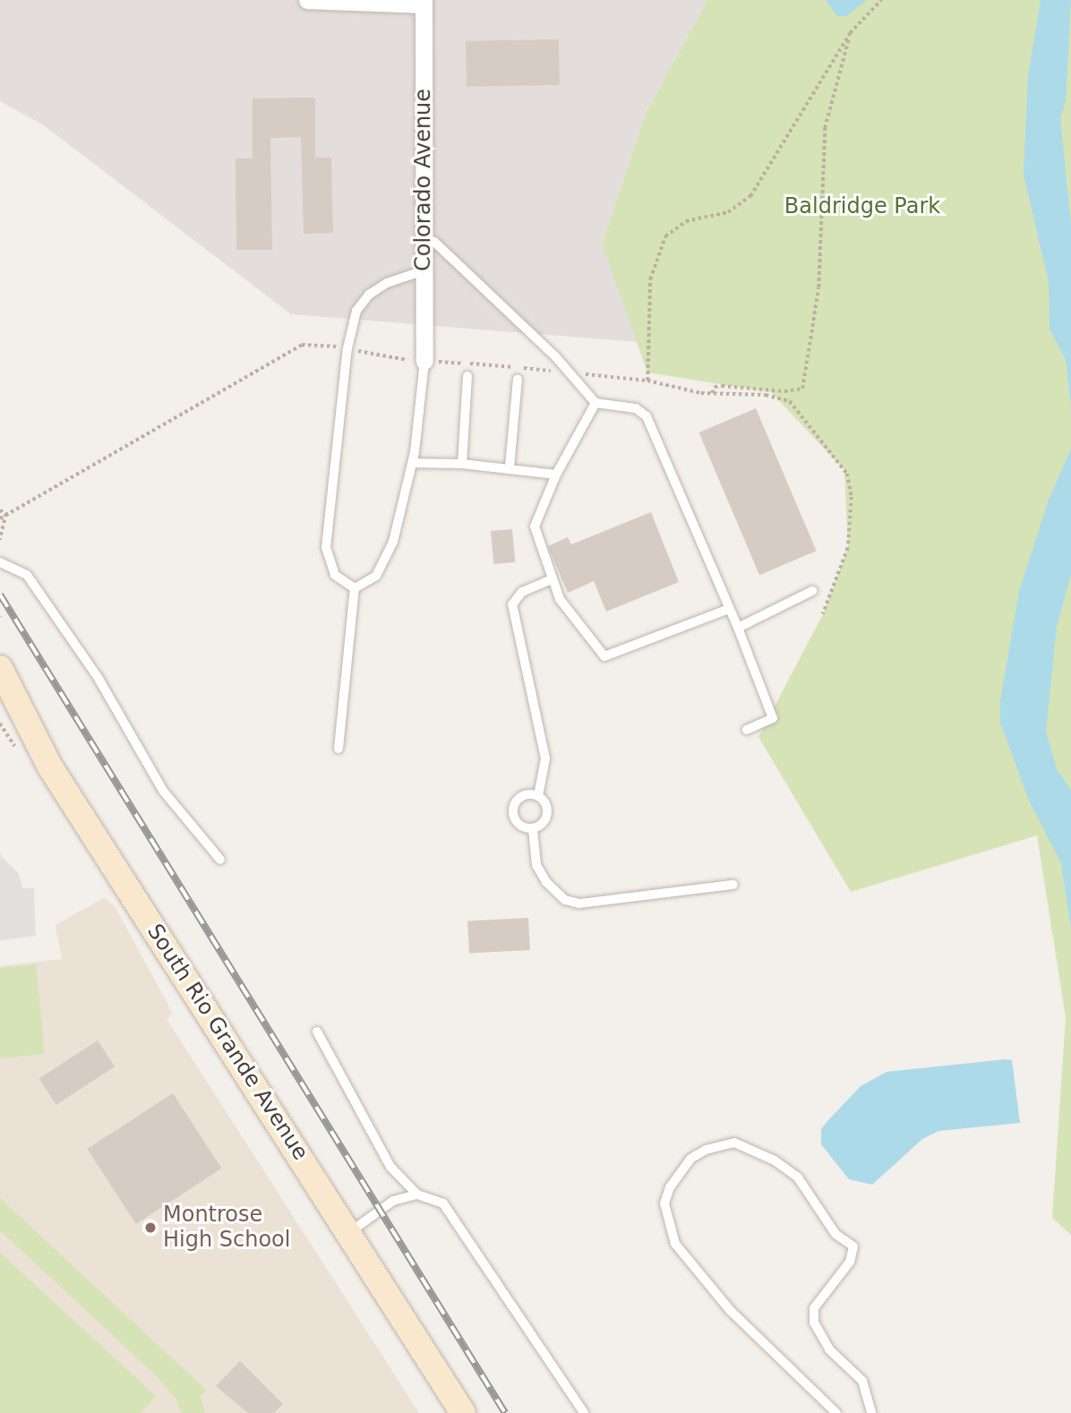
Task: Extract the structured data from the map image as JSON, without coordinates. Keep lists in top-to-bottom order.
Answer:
{
  "streets": {
    "street": ["Colorado Avenue", "South Rio Grande Avenue"]
  },
  "parks": ["Baldridge Park"],
  "places": ["Montrose High School"]
}
